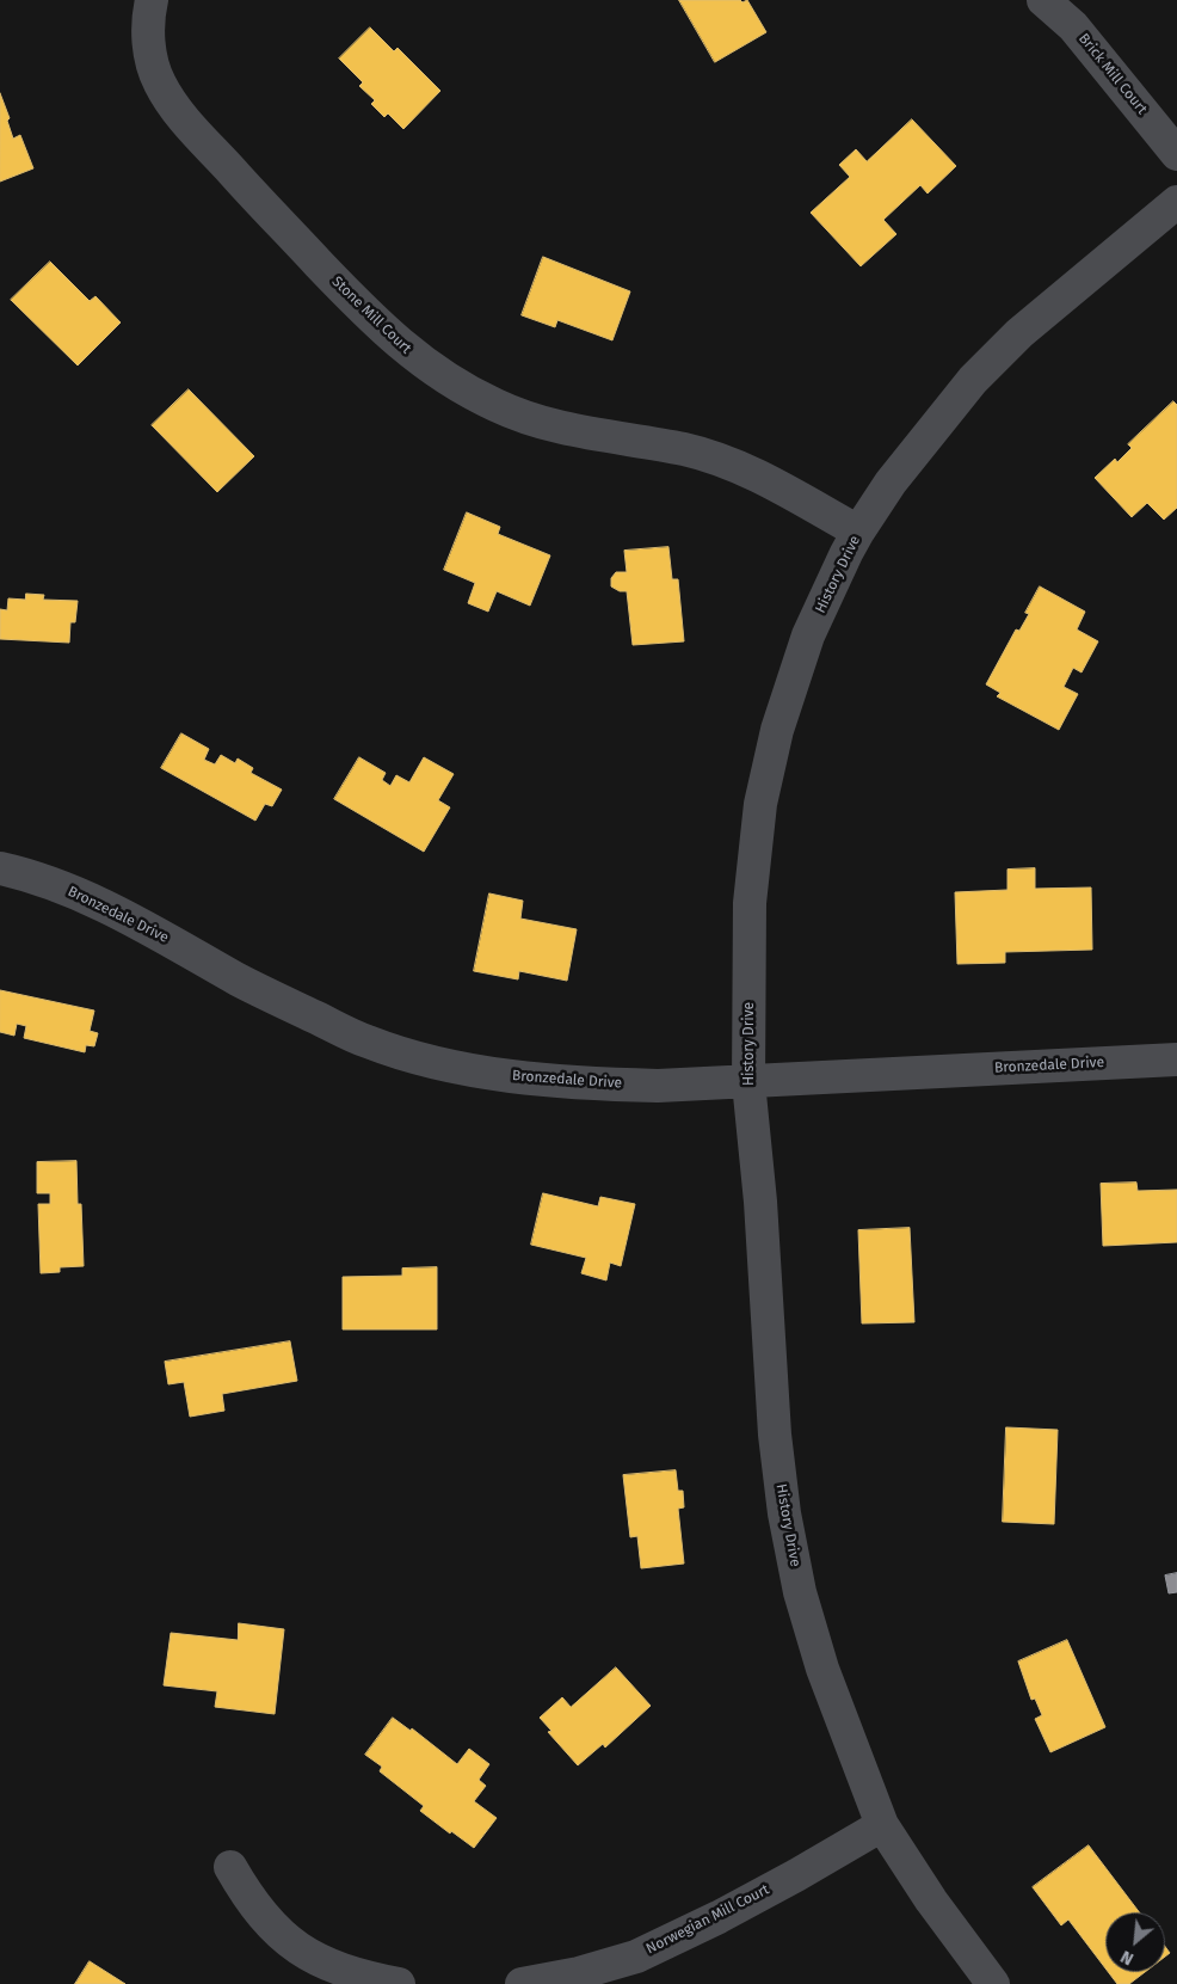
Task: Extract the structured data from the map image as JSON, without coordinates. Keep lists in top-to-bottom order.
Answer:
{
  "streets": {
    "street": [
      "Brick Mill Court",
      "Stone Mill Court",
      "History Drive",
      "Bronzedale Drive",
      "Norwegian Mill Court"
    ]
  },
  "crossings": [
    ["Stone Mill Court", "History Drive"],
    ["History Drive", "Bronzedale Drive"],
    ["History Drive", "Norwegian Mill Court"]
  ],
  "north": "bottom left"
}
